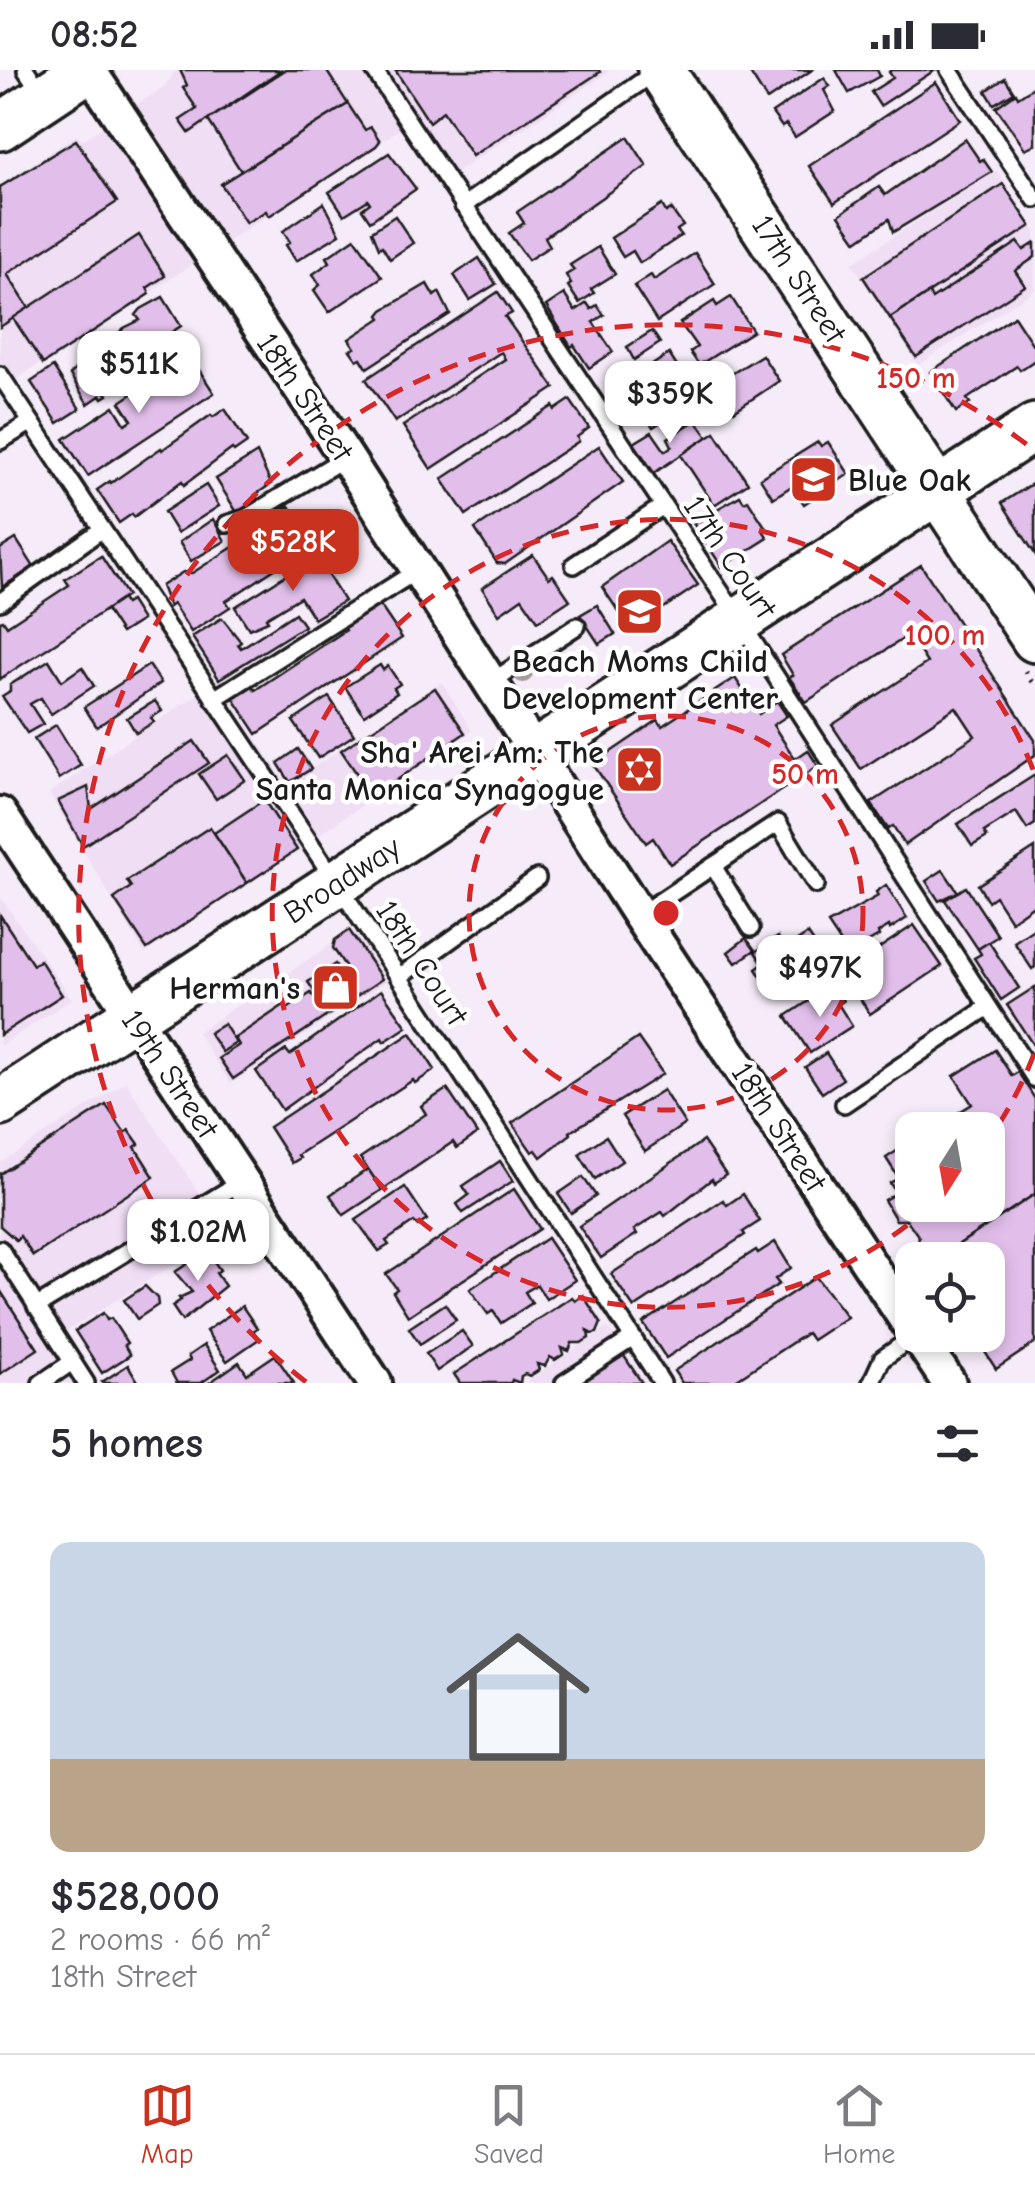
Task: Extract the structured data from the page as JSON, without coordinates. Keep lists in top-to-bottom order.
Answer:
{
  "streets": {
    "street": [
      "17th Street",
      "18th Street",
      "Broadway",
      "19th Street"
    ],
    "lane": ["17th Court", "18th Court"]
  },
  "crossings": [
    ["17th Street", "Broadway"],
    ["18th Street", "Broadway"],
    ["17th Court", "Broadway"],
    ["Broadway", "18th Court"],
    ["Broadway", "19th Street"]
  ],
  "places": {
    "school or university": ["Blue Oak", "Beach Moms Child Development Center"],
    "synagogue": ["Sha' Arei Am: The Santa Monica Synagogue"],
    "shop": ["Herman's"]
  },
  "north": "bottom",
  "page": {
    "status": "08:52",
    "price": [
      "$511K",
      "$359K",
      "$528K",
      "$497K",
      "$1.02M"
    ],
    "heading": "5 homes",
    "list": [
      {
        "name": "$528,000",
        "note": "2 rooms · 66 m² · 18th Street"
      }
    ],
    "tabs": ["Map", "Saved", "Home"]
  },
  "rings": ["150 m", "100 m", "50 m"]
}
